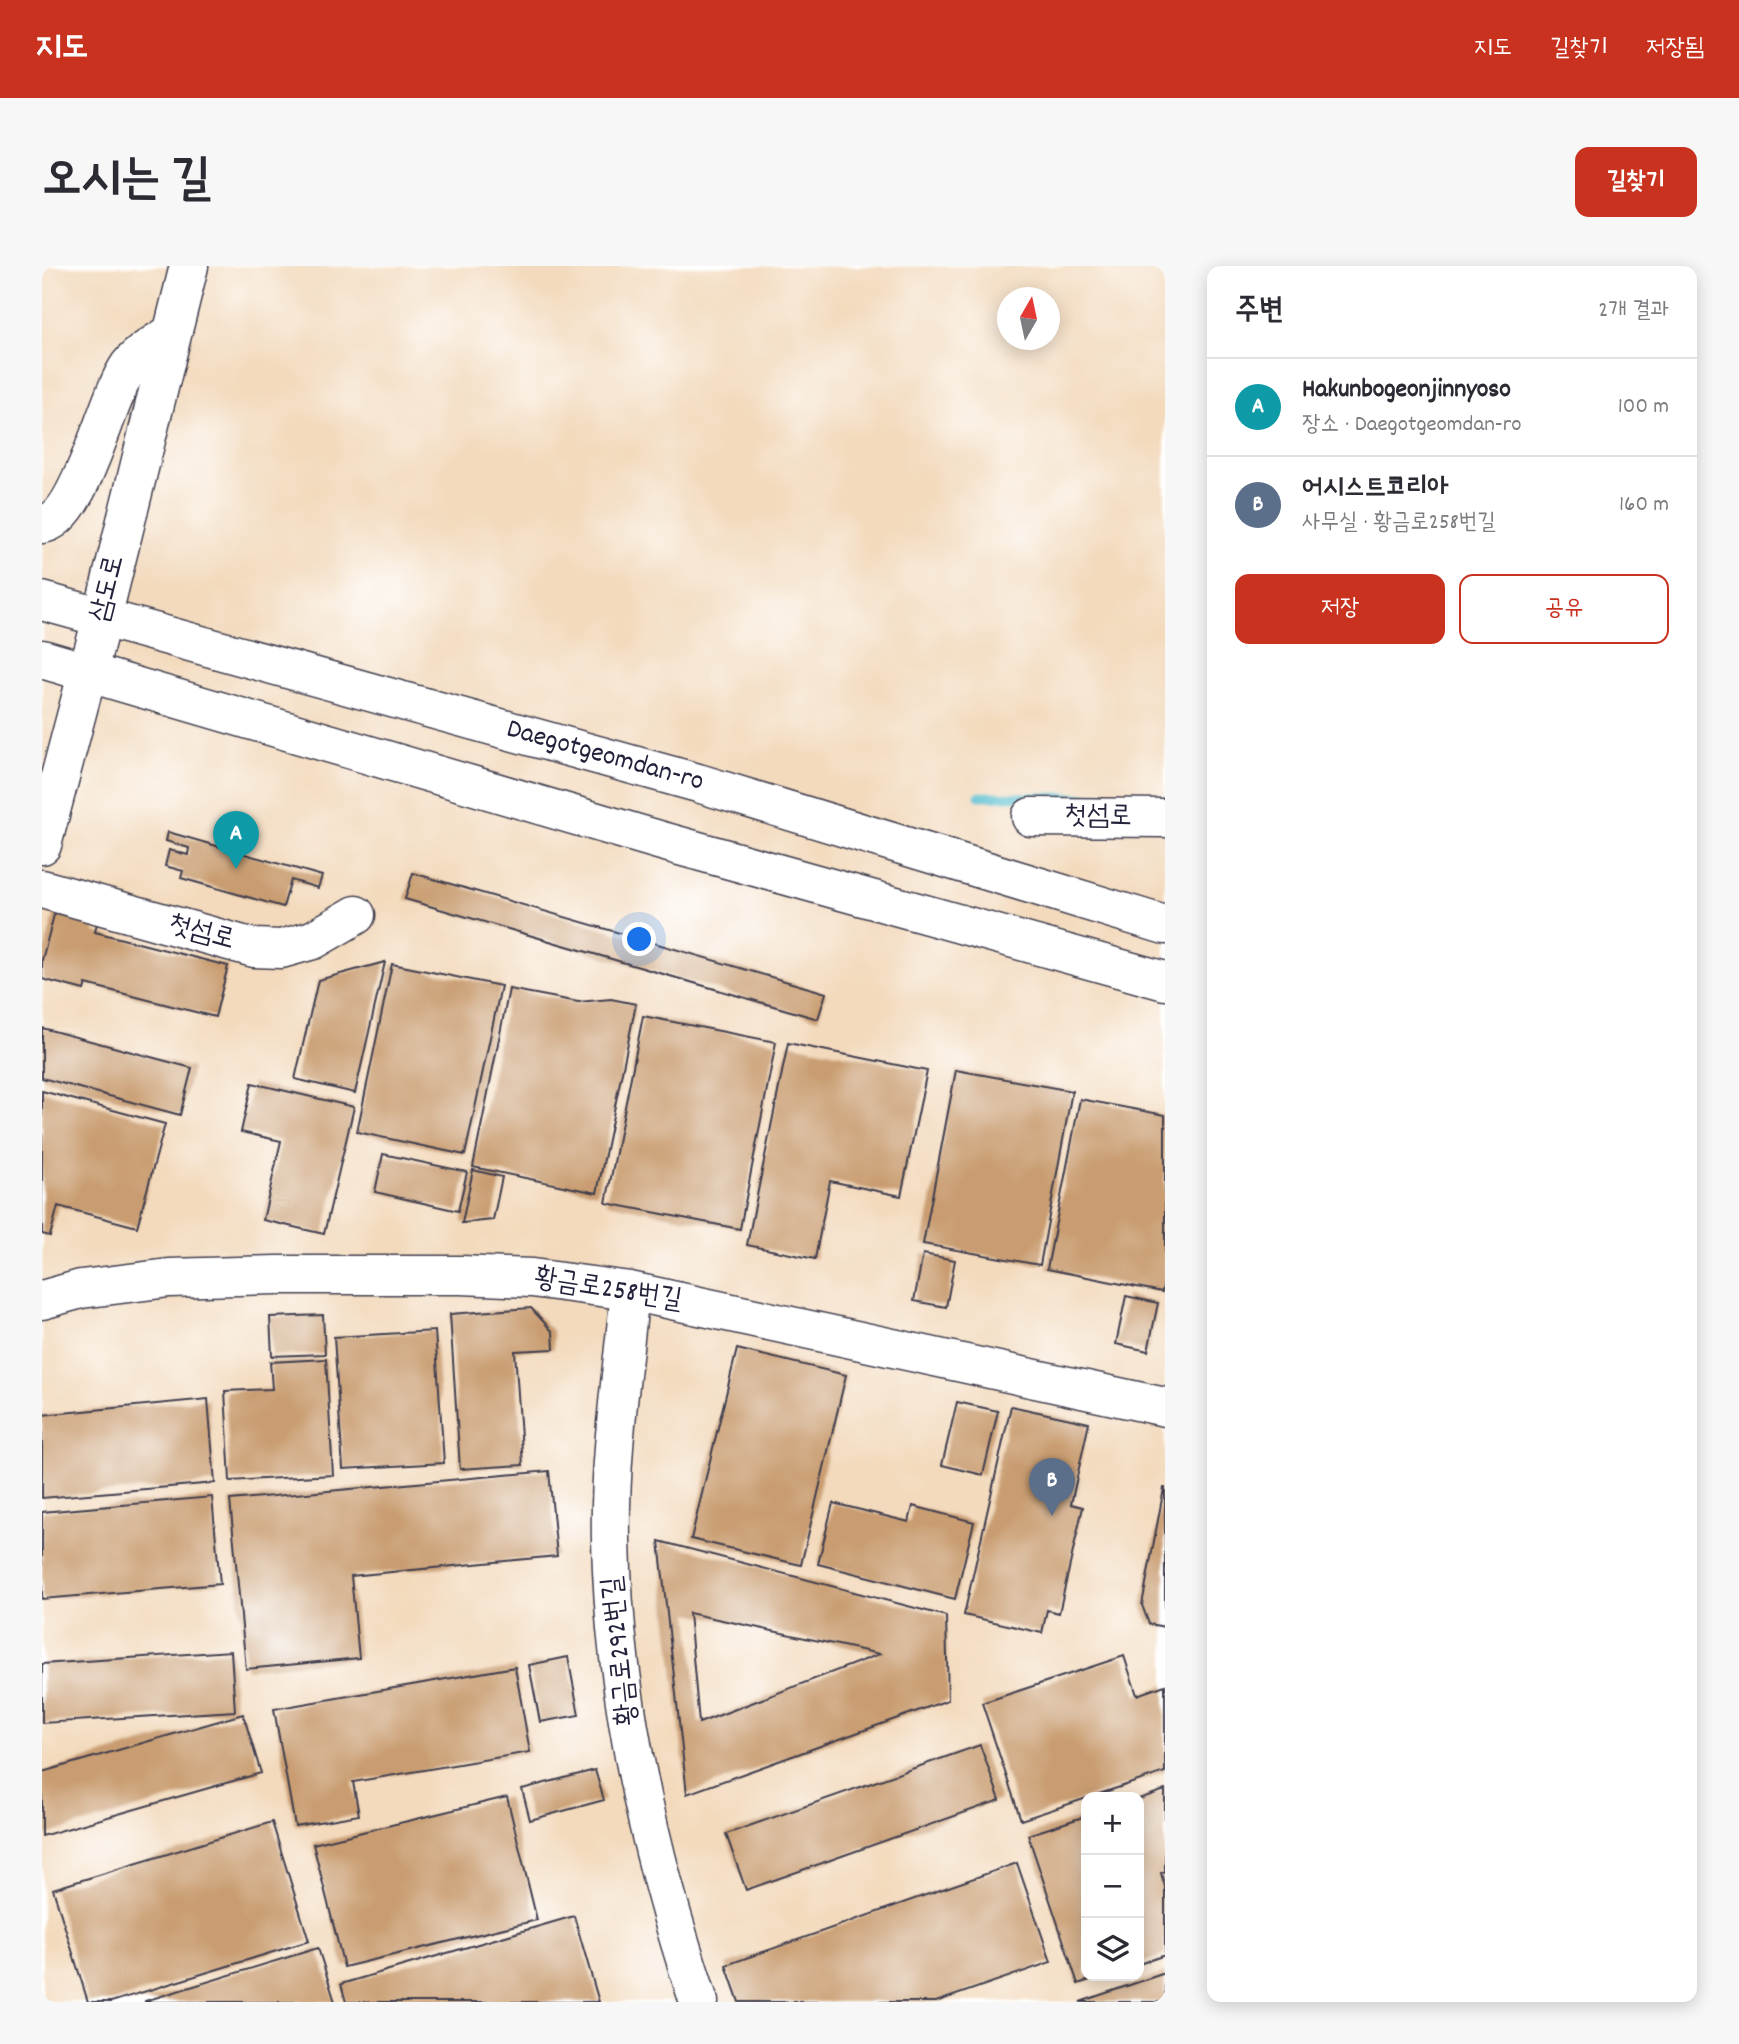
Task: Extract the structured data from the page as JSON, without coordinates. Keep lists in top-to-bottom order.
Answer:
{
  "streets": {
    "street": [
      "삼도로",
      "Daegotgeomdan-ro",
      "첫섬로",
      "황금로258번길",
      "황금로292번길"
    ]
  },
  "crossings": [
    ["삼도로", "Daegotgeomdan-ro"],
    ["황금로258번길", "황금로292번길"]
  ],
  "north": "top",
  "page": {
    "header": "지도",
    "nav": ["지도", "길찾기", "저장됨"],
    "title": "오시는 길",
    "buttons": [
      "길찾기",
      ["저장", "공유"]
    ],
    "heading": ["주변", "2개 결과"],
    "list": [
      {
        "mark": "A",
        "name": "Hakunbogeonjinnyoso",
        "note": "장소 · Daegotgeomdan-ro",
        "value": "100 m"
      },
      {
        "mark": "B",
        "name": "어시스트코리아",
        "note": "사무실 · 황금로258번길",
        "value": "160 m"
      }
    ],
    "pins": ["A", "B"],
    "map_buttons": ["+", "−"]
  }
}
